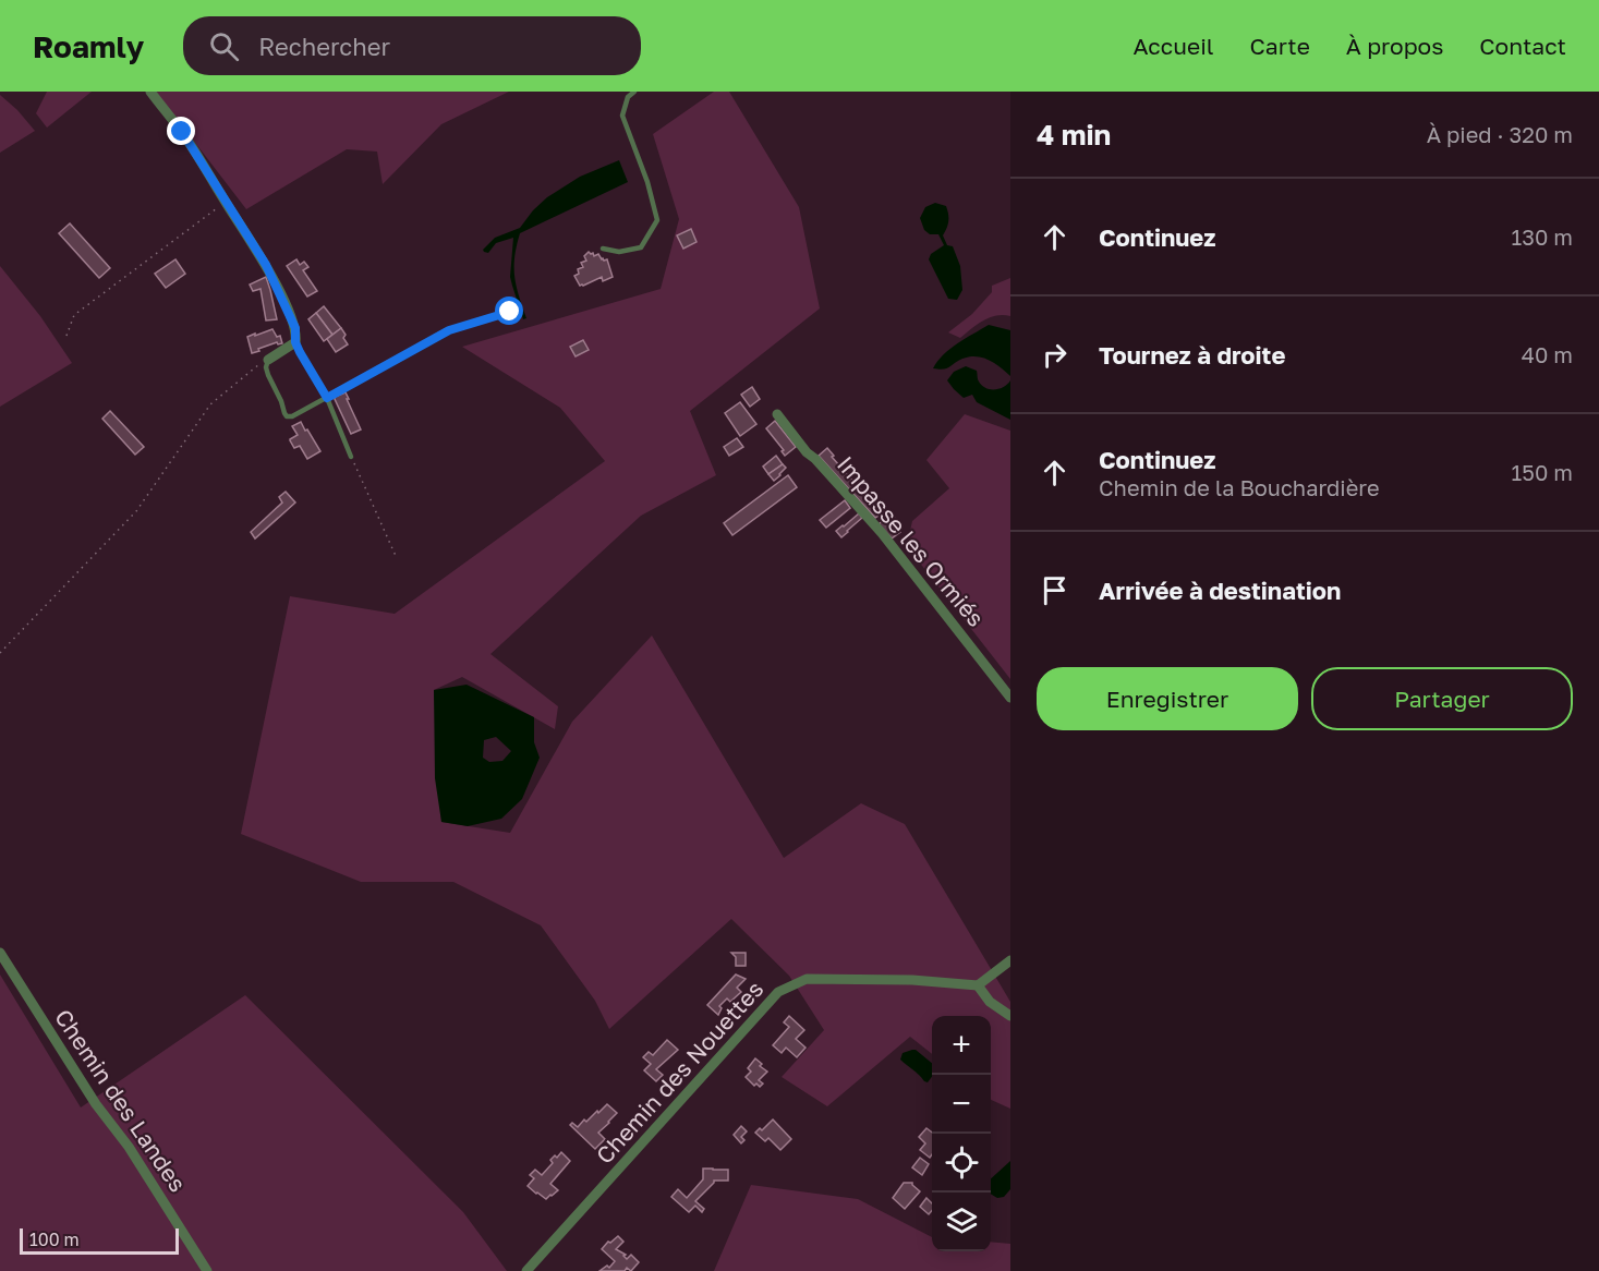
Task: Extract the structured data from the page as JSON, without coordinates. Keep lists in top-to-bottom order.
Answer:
{
  "streets": {
    "street": ["Impasse les Ormiés", "Chemin des Nouettes", "Chemin des Landes"]
  },
  "scale_bar": "100 m",
  "page": {
    "header": "Roamly",
    "search": "Rechercher",
    "nav": [
      "Accueil",
      "Carte",
      "À propos",
      "Contact"
    ],
    "heading": ["4 min", "À pied · 320 m"],
    "list": [
      ["Continuez", "130 m"],
      ["Tournez à droite", "40 m"],
      ["Continuez", "Chemin de la Bouchardière", "150 m"],
      "Arrivée à destination"
    ],
    "buttons": ["Enregistrer", "Partager"],
    "map_buttons": ["+", "−"],
    "scale": "100 m"
  }
}
